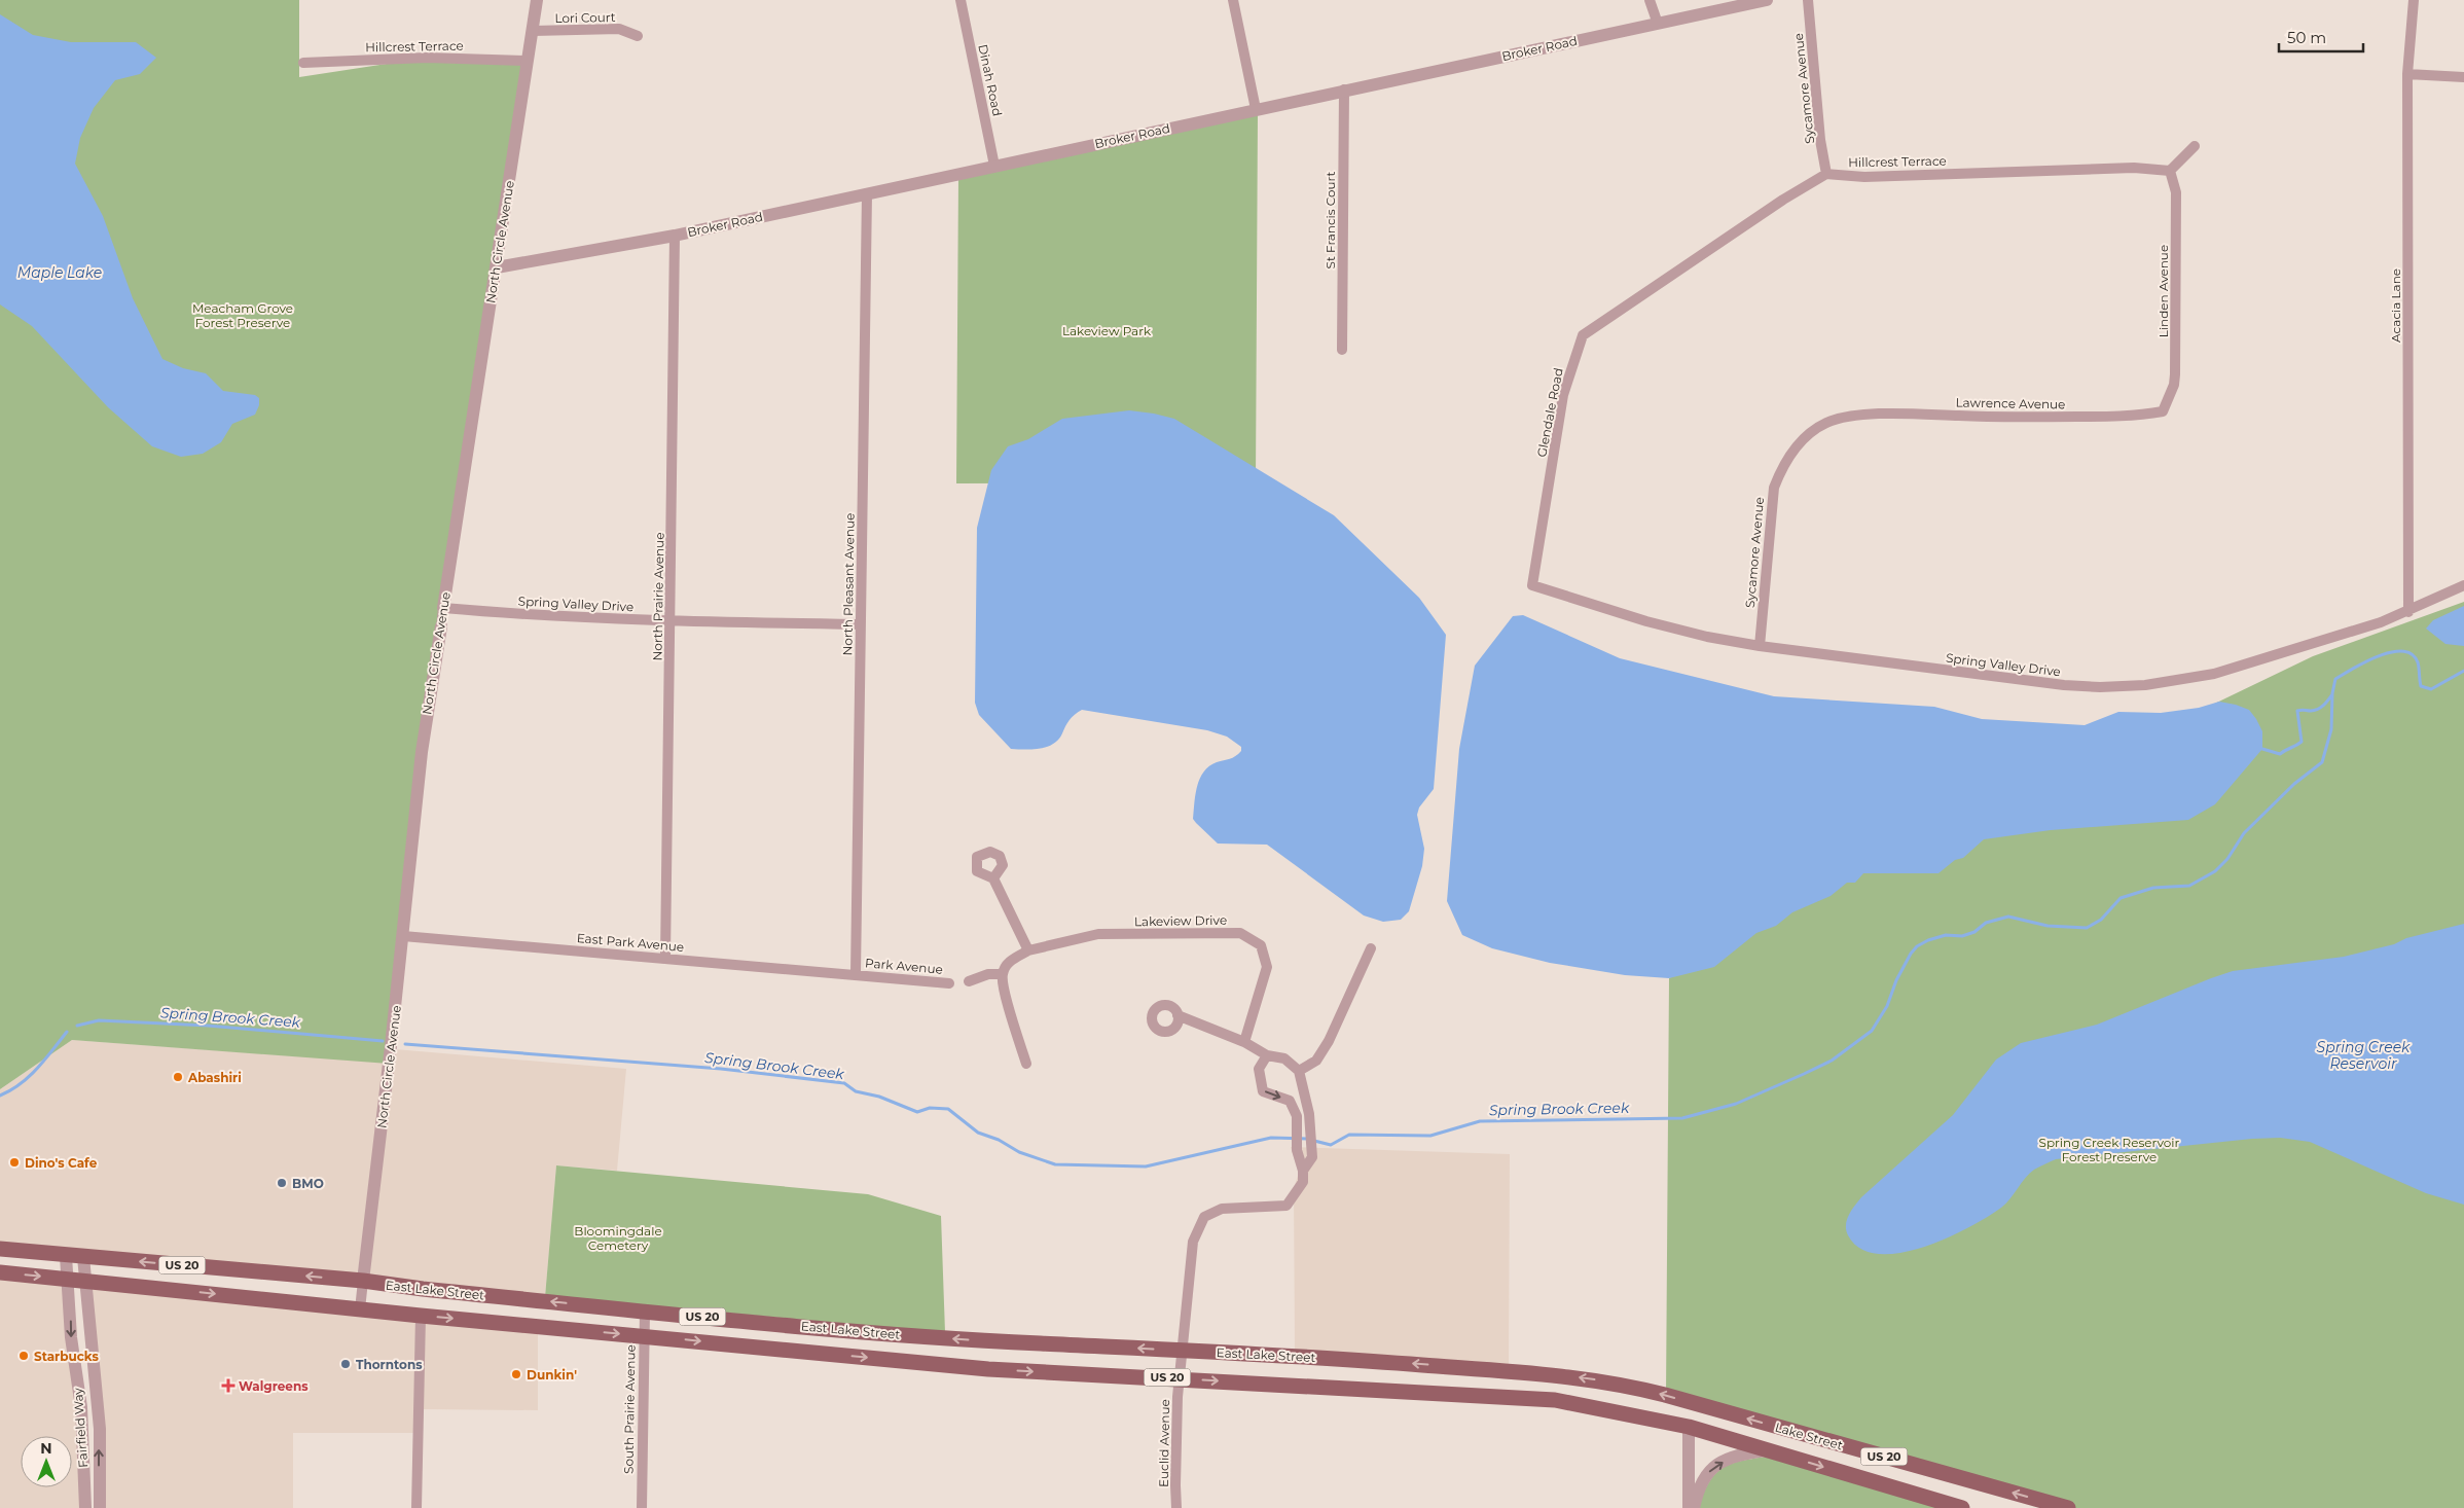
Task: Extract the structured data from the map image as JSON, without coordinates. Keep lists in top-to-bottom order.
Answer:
{
  "streets": {
    "main road": ["US 20", "East Lake Street", "Lake Street"],
    "street": [
      "Lori Court",
      "Hillcrest Terrace",
      "Broker Road",
      "Dinah Road",
      "Sycamore Avenue",
      "St Francis Court",
      "North Circle Avenue",
      "Linden Avenue",
      "Acacia Lane",
      "Lawrence Avenue",
      "Glendale Road",
      "North Pleasant Avenue",
      "North Prairie Avenue",
      "Spring Valley Drive",
      "Lakeview Drive",
      "East Park Avenue",
      "Park Avenue",
      "South Prairie Avenue",
      "Fairfield Way",
      "Euclid Avenue"
    ]
  },
  "crossings": [
    ["Lori Court", "North Circle Avenue"],
    ["Hillcrest Terrace", "Sycamore Avenue"],
    ["Hillcrest Terrace", "North Circle Avenue"],
    ["Hillcrest Terrace", "Linden Avenue"],
    ["Hillcrest Terrace", "Glendale Road"],
    ["Broker Road", "Dinah Road"],
    ["Broker Road", "St Francis Court"],
    ["Broker Road", "North Circle Avenue"],
    ["Broker Road", "North Pleasant Avenue"],
    ["Broker Road", "North Prairie Avenue"],
    ["Sycamore Avenue", "Lawrence Avenue"],
    ["Sycamore Avenue", "Glendale Road"],
    ["Sycamore Avenue", "Spring Valley Drive"],
    ["North Circle Avenue", "Spring Valley Drive"],
    ["North Circle Avenue", "East Park Avenue"],
    ["North Circle Avenue", "East Lake Street"],
    ["Linden Avenue", "Lawrence Avenue"],
    ["Acacia Lane", "Spring Valley Drive"],
    ["Glendale Road", "Spring Valley Drive"],
    ["North Pleasant Avenue", "Spring Valley Drive"],
    ["North Pleasant Avenue", "East Park Avenue"],
    ["North Pleasant Avenue", "Park Avenue"],
    ["North Prairie Avenue", "Spring Valley Drive"],
    ["North Prairie Avenue", "East Park Avenue"],
    ["East Park Avenue", "Park Avenue"],
    ["East Lake Street", "South Prairie Avenue"],
    ["East Lake Street", "Fairfield Way"],
    ["East Lake Street", "Lake Street"],
    ["East Lake Street", "Euclid Avenue"]
  ],
  "water": ["Maple Lake", "Spring Brook Creek", "Spring Creek Reservoir"],
  "parks": [
    "Meacham Grove Forest Preserve",
    "Lakeview Park",
    "Spring Creek Reservoir Forest Preserve",
    "Bloomingdale Cemetery"
  ],
  "places": {
    "other": [
      "Abashiri",
      "Dino's Cafe",
      "BMO",
      "Starbucks",
      "Thorntons",
      "Dunkin'"
    ],
    "health": ["Walgreens"]
  },
  "scale_bar": "50 m",
  "north": "top"
}
